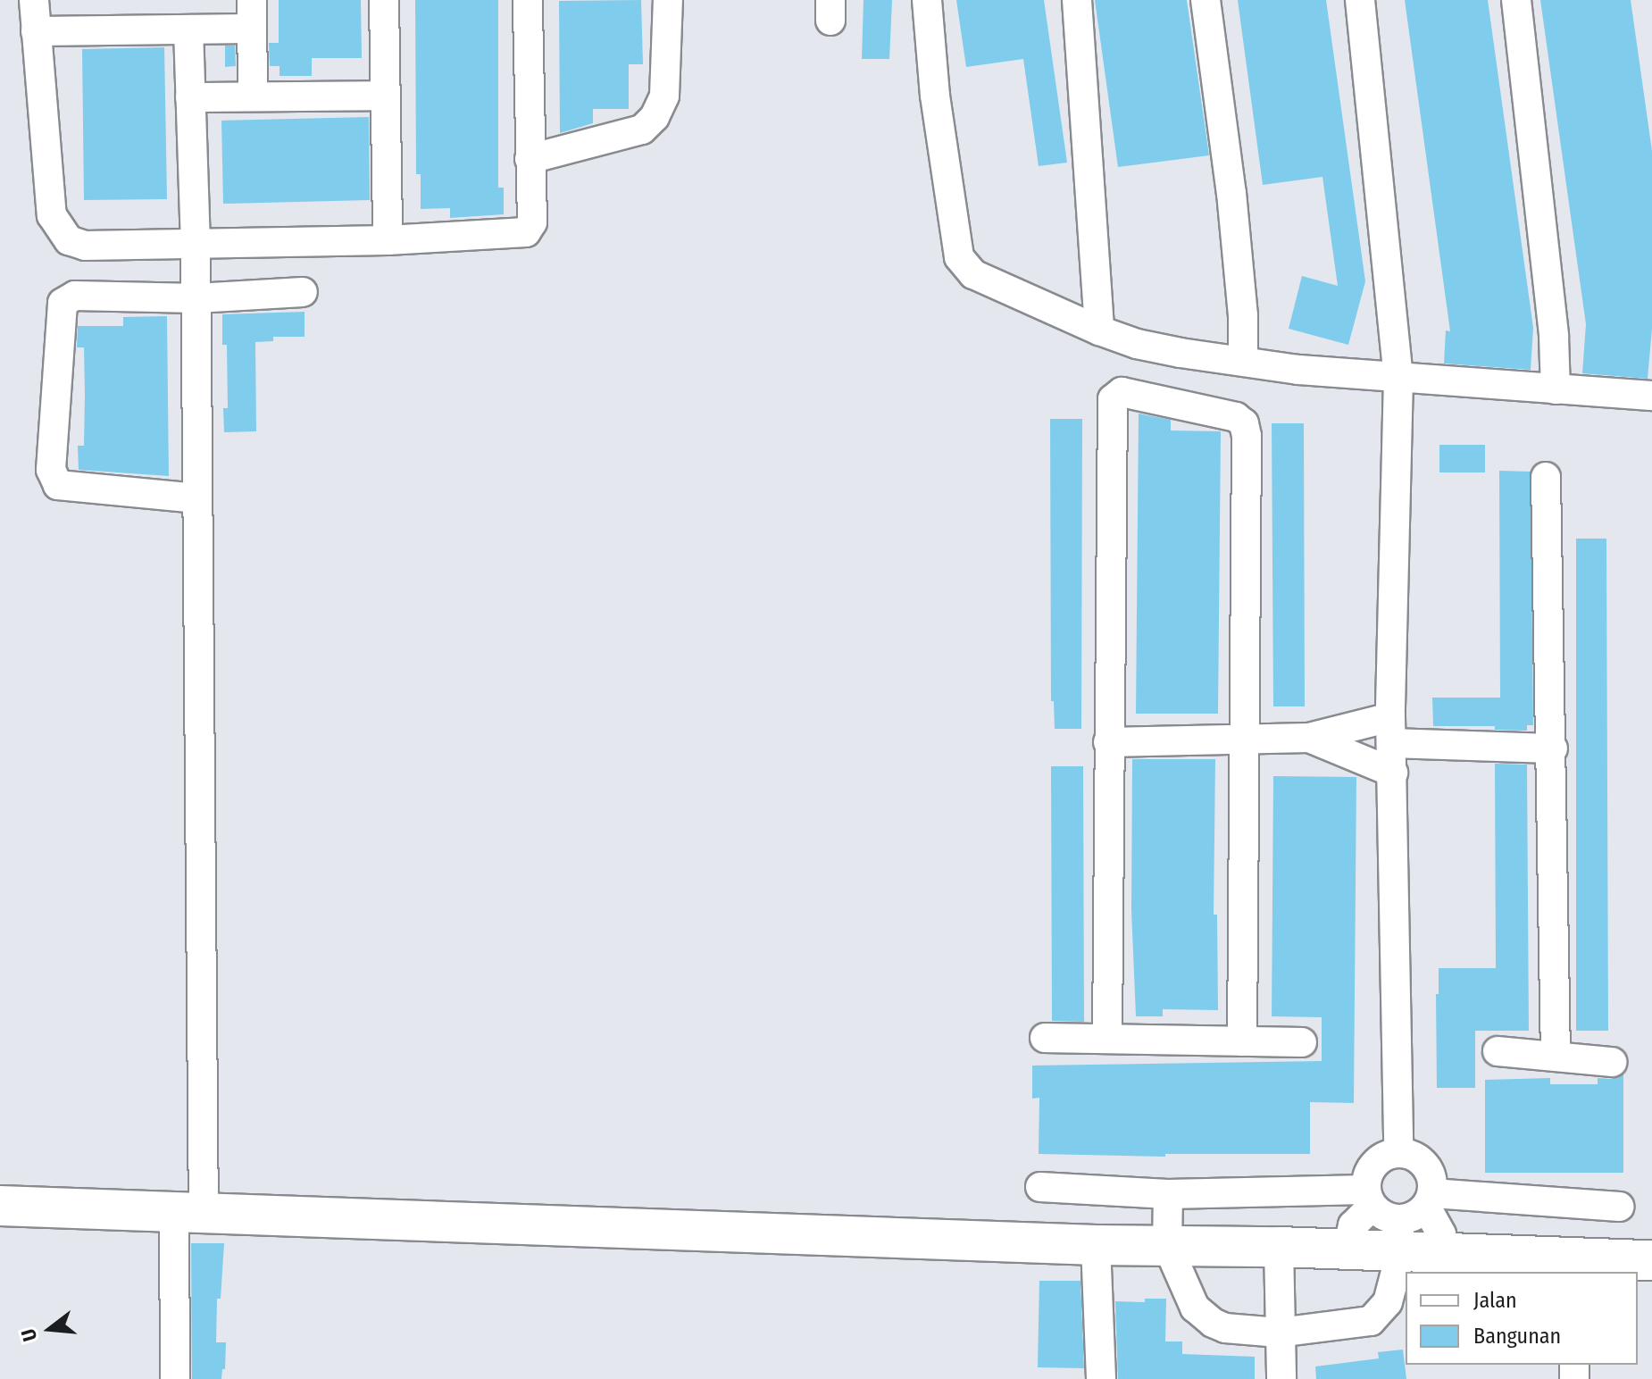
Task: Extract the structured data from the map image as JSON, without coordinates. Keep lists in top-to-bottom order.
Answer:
{
  "legend": ["Jalan", "Bangunan"],
  "north": "left"
}
